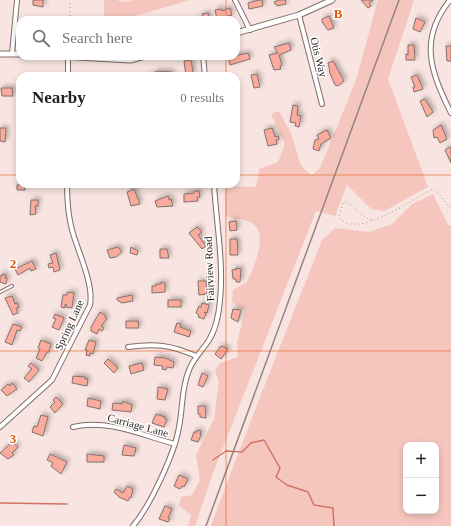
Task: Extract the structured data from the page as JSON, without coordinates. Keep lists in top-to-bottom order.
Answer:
{
  "streets": {
    "street": [
      "Otis Way",
      "Fairview Road",
      "Spring Lane",
      "Carriage Lane"
    ]
  },
  "crossings": [
    ["Fairview Road", "Carriage Lane"]
  ],
  "page": {
    "search": "Search here",
    "heading": ["Nearby", "0 results"],
    "map_buttons": ["+", "−"]
  },
  "grid": {
    "columns": ["B"],
    "rows": ["2", "3"]
  }
}
